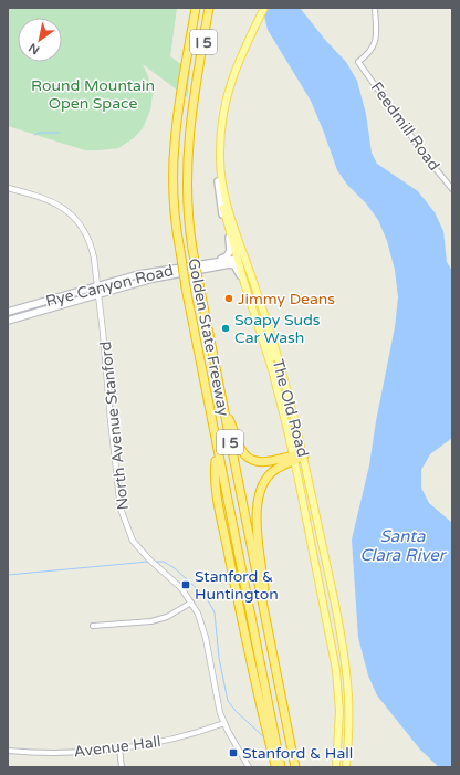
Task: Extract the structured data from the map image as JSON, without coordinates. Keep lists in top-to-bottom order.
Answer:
{
  "streets": {
    "highway": ["I 5", "Golden State Freeway"],
    "main road": ["Rye Canyon Road", "The Old Road"],
    "street": ["Feedmill Road", "North Avenue Stanford", "Avenue Hall"]
  },
  "crossings": [
    ["Rye Canyon Road", "The Old Road"],
    ["Rye Canyon Road", "North Avenue Stanford"],
    ["North Avenue Stanford", "Avenue Hall"]
  ],
  "water": ["Santa Clara River"],
  "parks": ["Round Mountain Open Space"],
  "places": {
    "other": ["Jimmy Deans", "Soapy Suds Car Wash"],
    "transit": ["Stanford & Huntington", "Stanford & Hall"]
  },
  "north": "bottom left"
}
